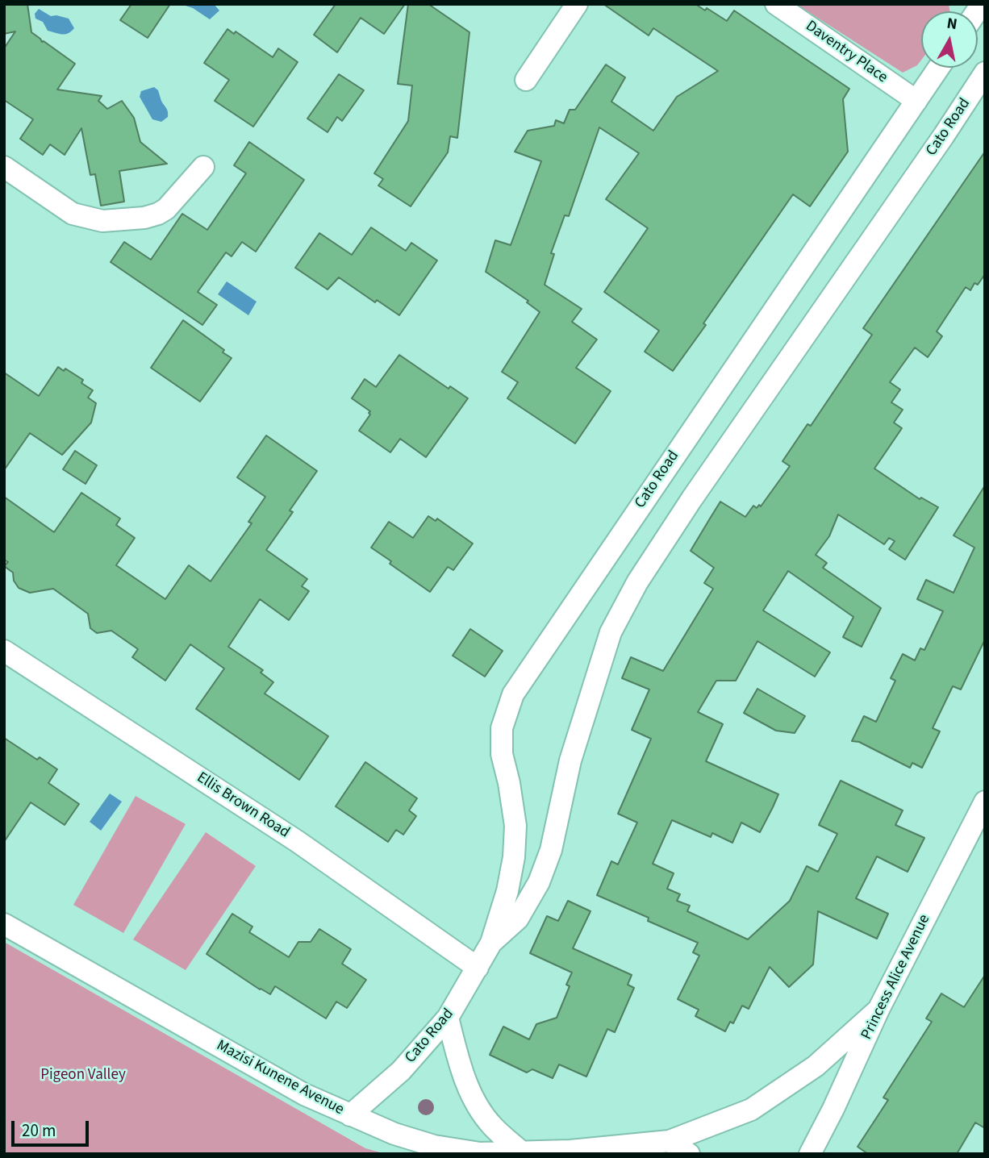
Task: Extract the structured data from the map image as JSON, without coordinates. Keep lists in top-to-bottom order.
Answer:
{
  "streets": {
    "street": [
      "Daventry Place",
      "Cato Road",
      "Ellis Brown Road",
      "Princess Alice Avenue",
      "Mazisi Kunene Avenue"
    ]
  },
  "crossings": [
    ["Daventry Place", "Cato Road"],
    ["Cato Road", "Ellis Brown Road"],
    ["Cato Road", "Mazisi Kunene Avenue"],
    ["Princess Alice Avenue", "Mazisi Kunene Avenue"]
  ],
  "parks": ["Pigeon Valley"],
  "scale_bar": "20 m",
  "north": "top"
}
